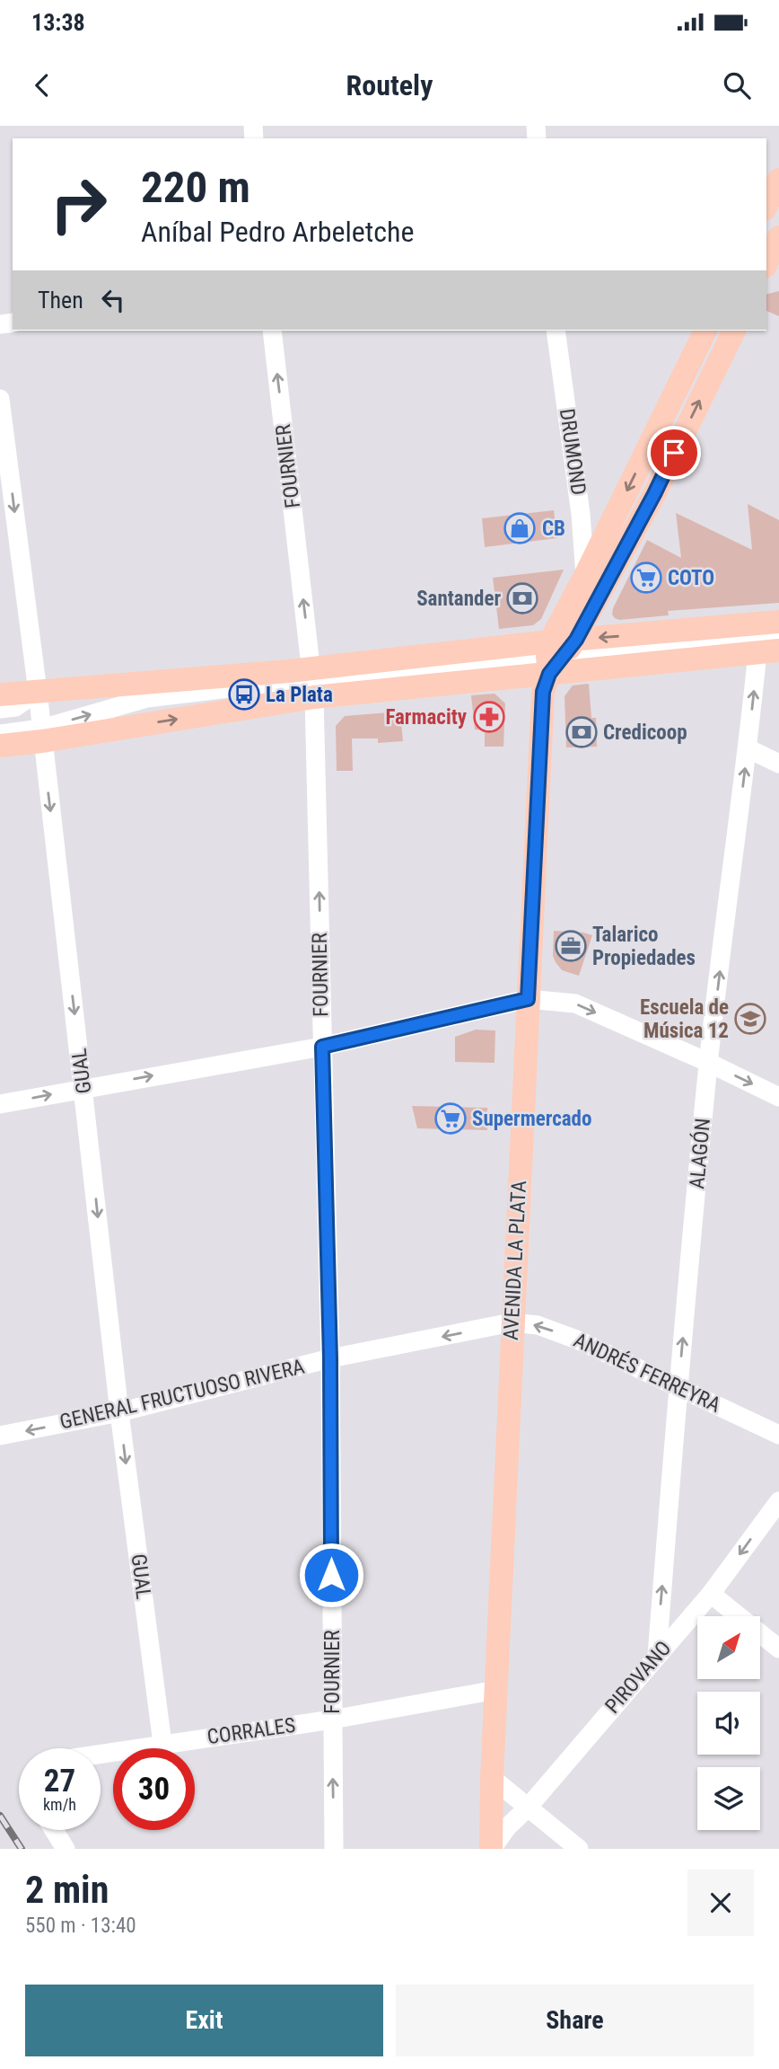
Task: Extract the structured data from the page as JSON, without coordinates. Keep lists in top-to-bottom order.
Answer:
{
  "streets": {
    "main road": ["AVENIDA LA PLATA"],
    "street": [
      "DRUMOND",
      "FOURNIER",
      "GUAL",
      "ALAGÓN",
      "ANDRÉS FERREYRA",
      "GENERAL FRUCTUOSO RIVERA",
      "PIROVANO",
      "CORRALES"
    ]
  },
  "crossings": [
    ["DRUMOND", "AVENIDA LA PLATA"],
    ["FOURNIER", "GENERAL FRUCTUOSO RIVERA"],
    ["FOURNIER", "CORRALES"],
    ["GUAL", "GENERAL FRUCTUOSO RIVERA"],
    ["GUAL", "CORRALES"],
    ["ALAGÓN", "ANDRÉS FERREYRA"],
    ["ALAGÓN", "PIROVANO"],
    ["AVENIDA LA PLATA", "ANDRÉS FERREYRA"],
    ["AVENIDA LA PLATA", "GENERAL FRUCTUOSO RIVERA"],
    ["AVENIDA LA PLATA", "PIROVANO"],
    ["AVENIDA LA PLATA", "CORRALES"],
    ["ANDRÉS FERREYRA", "GENERAL FRUCTUOSO RIVERA"]
  ],
  "one_way": [
    "FOURNIER",
    "GUAL",
    "ALAGÓN",
    "ANDRÉS FERREYRA",
    "GENERAL FRUCTUOSO RIVERA"
  ],
  "places": {
    "shop": ["CB"],
    "supermarket": ["COTO", "Supermercado"],
    "bank": ["Santander", "Credicoop"],
    "bus stop": ["La Plata"],
    "pharmacy": ["Farmacity"],
    "office": ["Talarico Propiedades"],
    "school or university": ["Escuela de Música 12"]
  },
  "north": "top right",
  "page": {
    "status": "13:38",
    "header": "Routely",
    "turn": ["220 m", "Aníbal Pedro Arbeletche"],
    "then": "Then",
    "speed": "27 km/h",
    "limit": "30",
    "heading": ["2 min", "550 m · 13:40"],
    "buttons": ["Exit", "Share"]
  }
}
